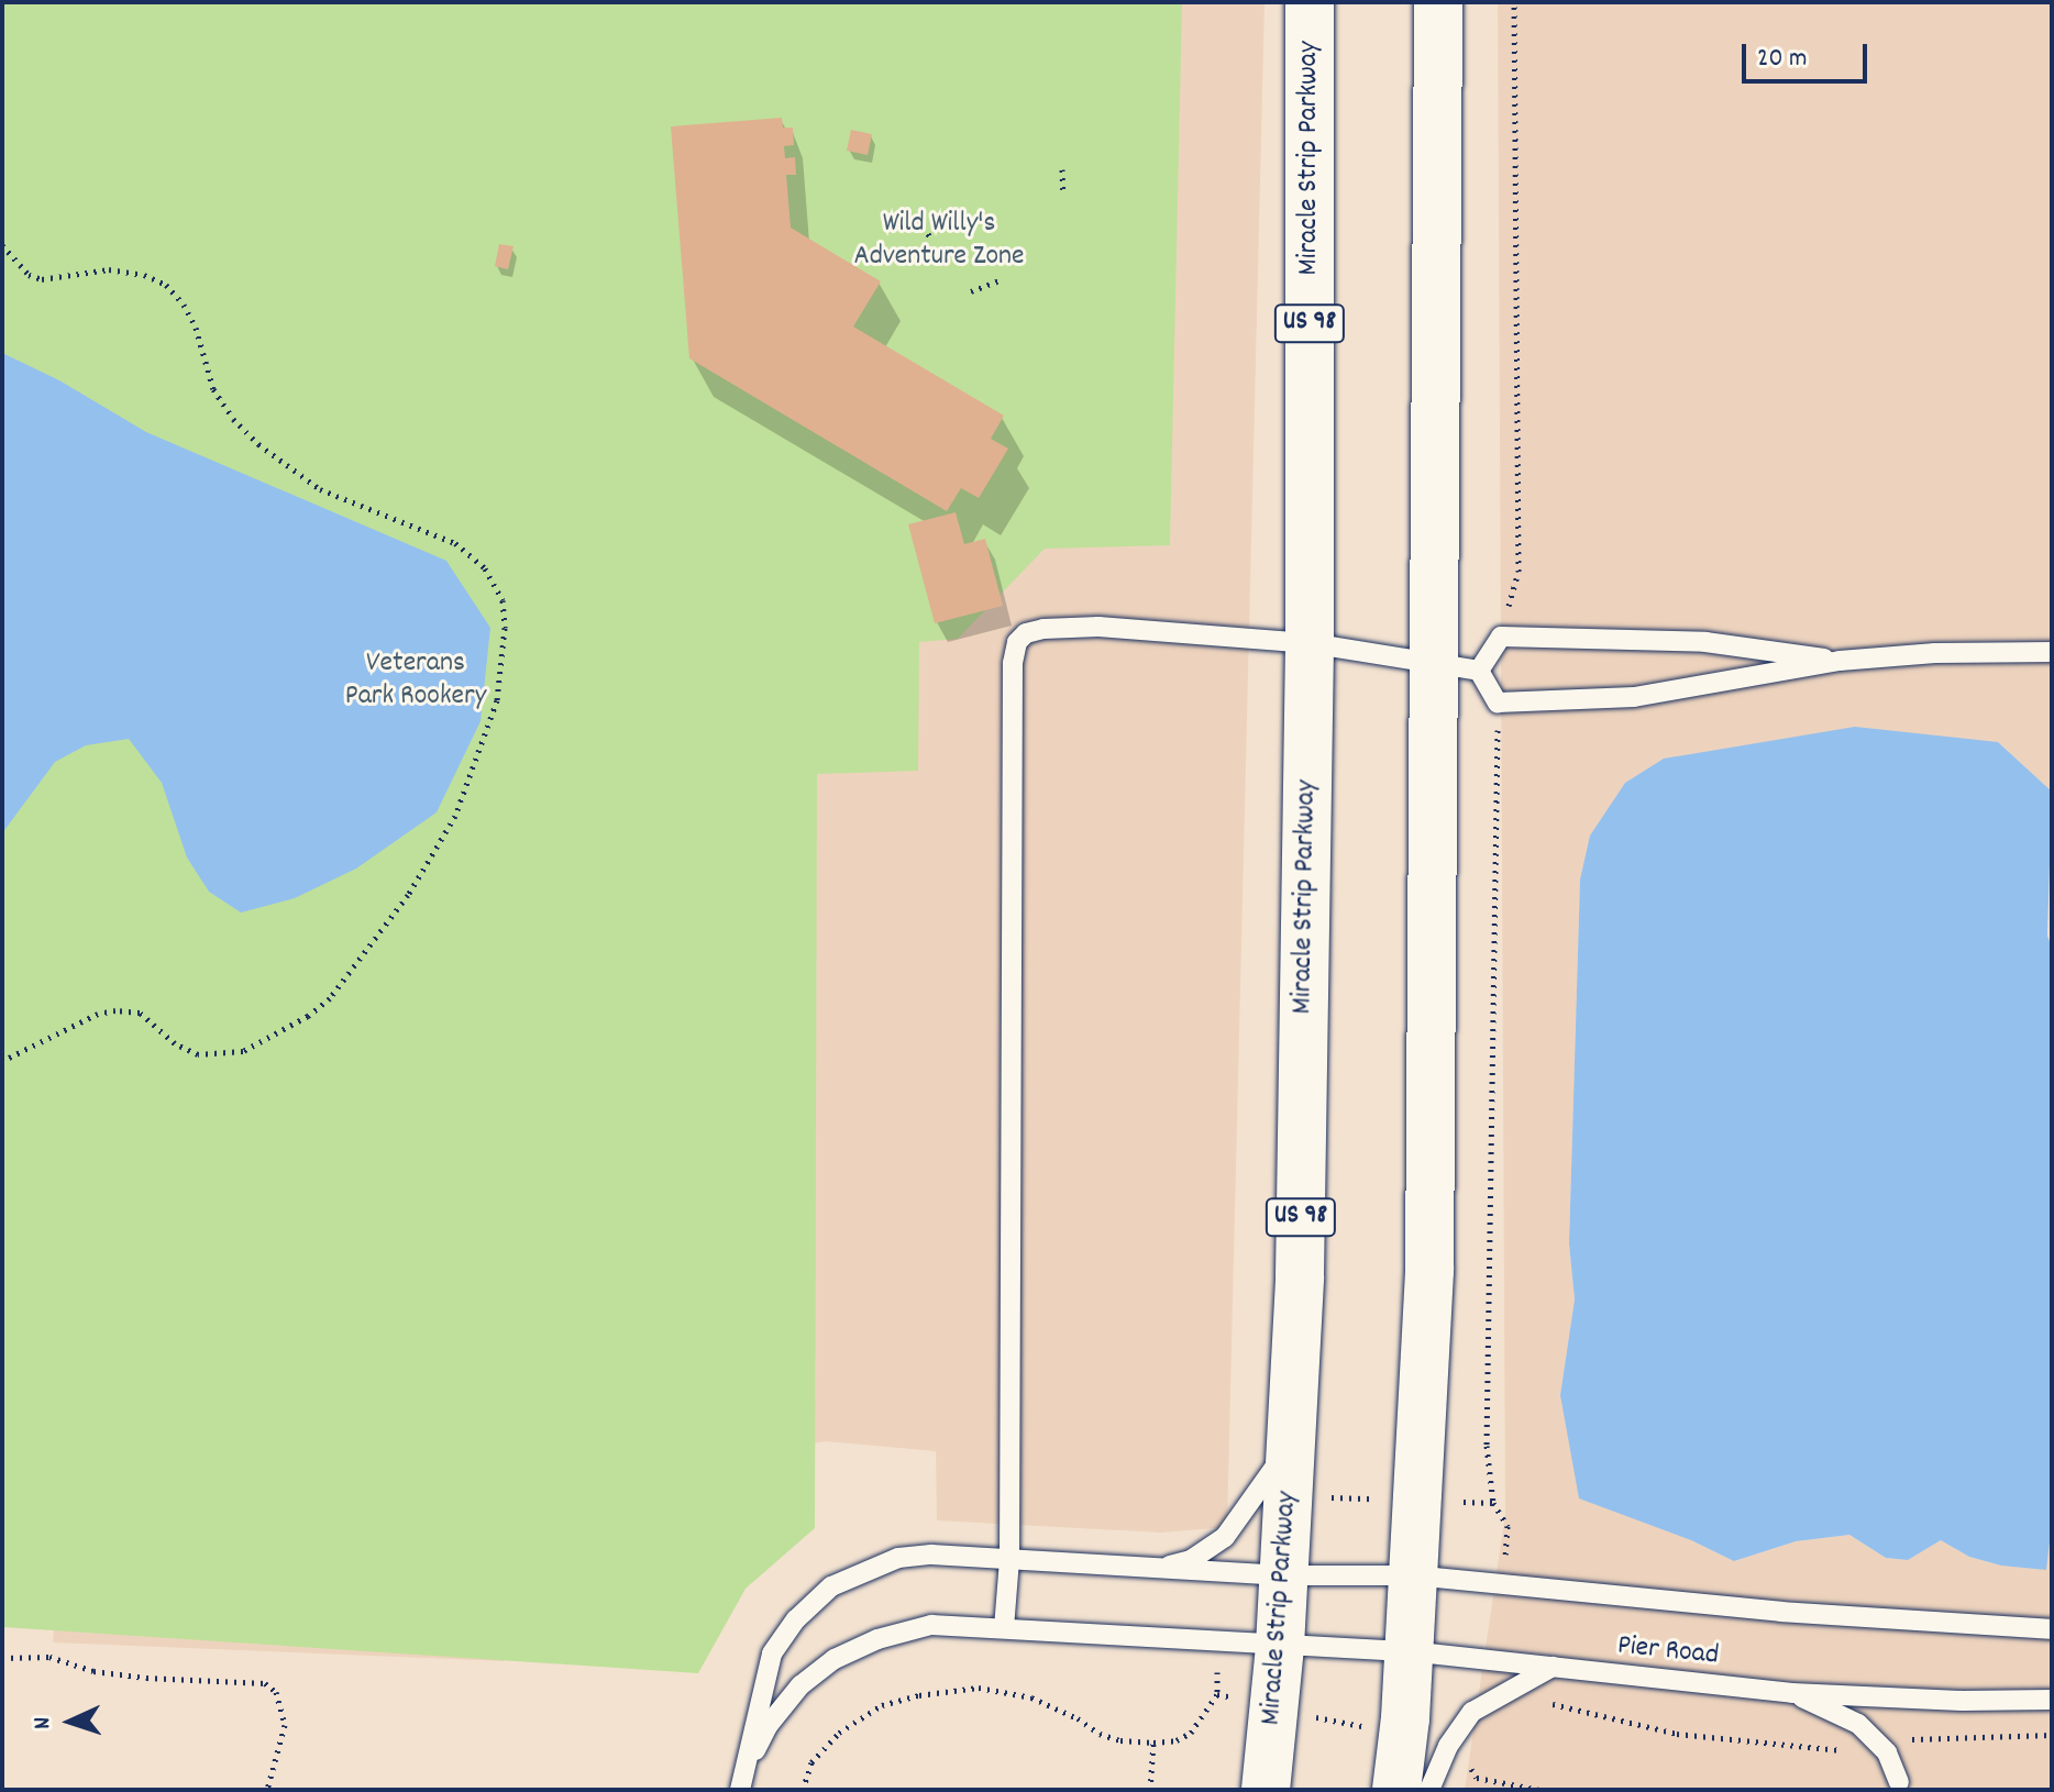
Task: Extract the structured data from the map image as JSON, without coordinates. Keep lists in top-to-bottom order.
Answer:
{
  "streets": {
    "highway": ["Miracle Strip Parkway", "US 98"],
    "lane": ["Pier Road"]
  },
  "crossings": [
    ["Miracle Strip Parkway", "Pier Road"]
  ],
  "parks": ["Wild Willy's Adventure Zone", "Veterans Park Rookery"],
  "scale_bar": "20 m",
  "north": "left"
}
